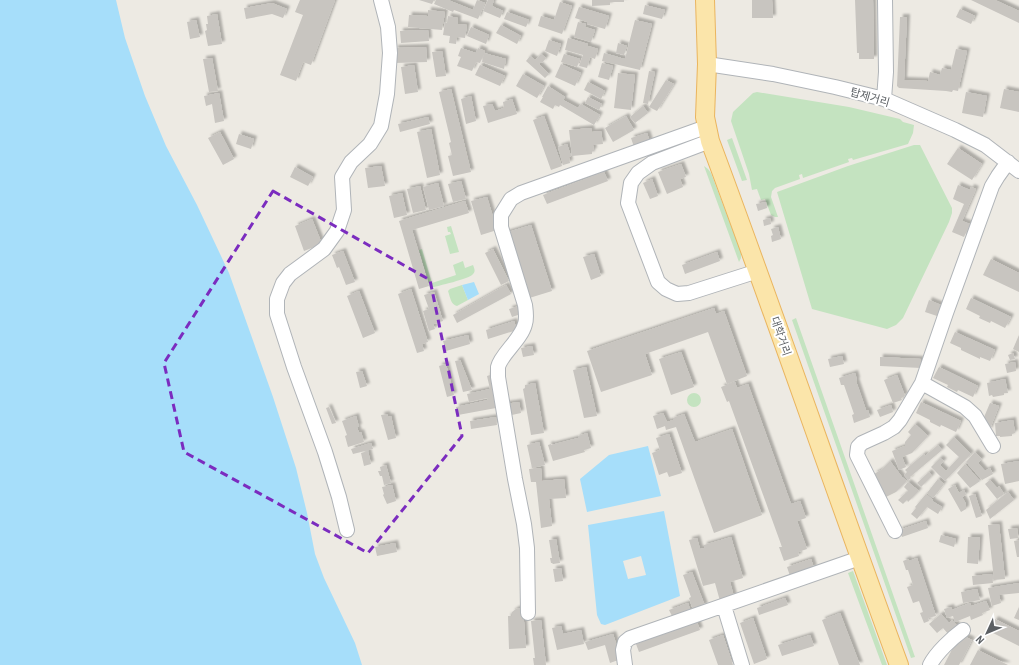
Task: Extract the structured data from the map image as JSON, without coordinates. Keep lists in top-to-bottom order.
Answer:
{
  "streets": {
    "main road": ["대학거리"],
    "street": ["탑제거리"]
  },
  "crossings": [
    ["탑제거리", "대학거리"]
  ],
  "north": "bottom left"
}
